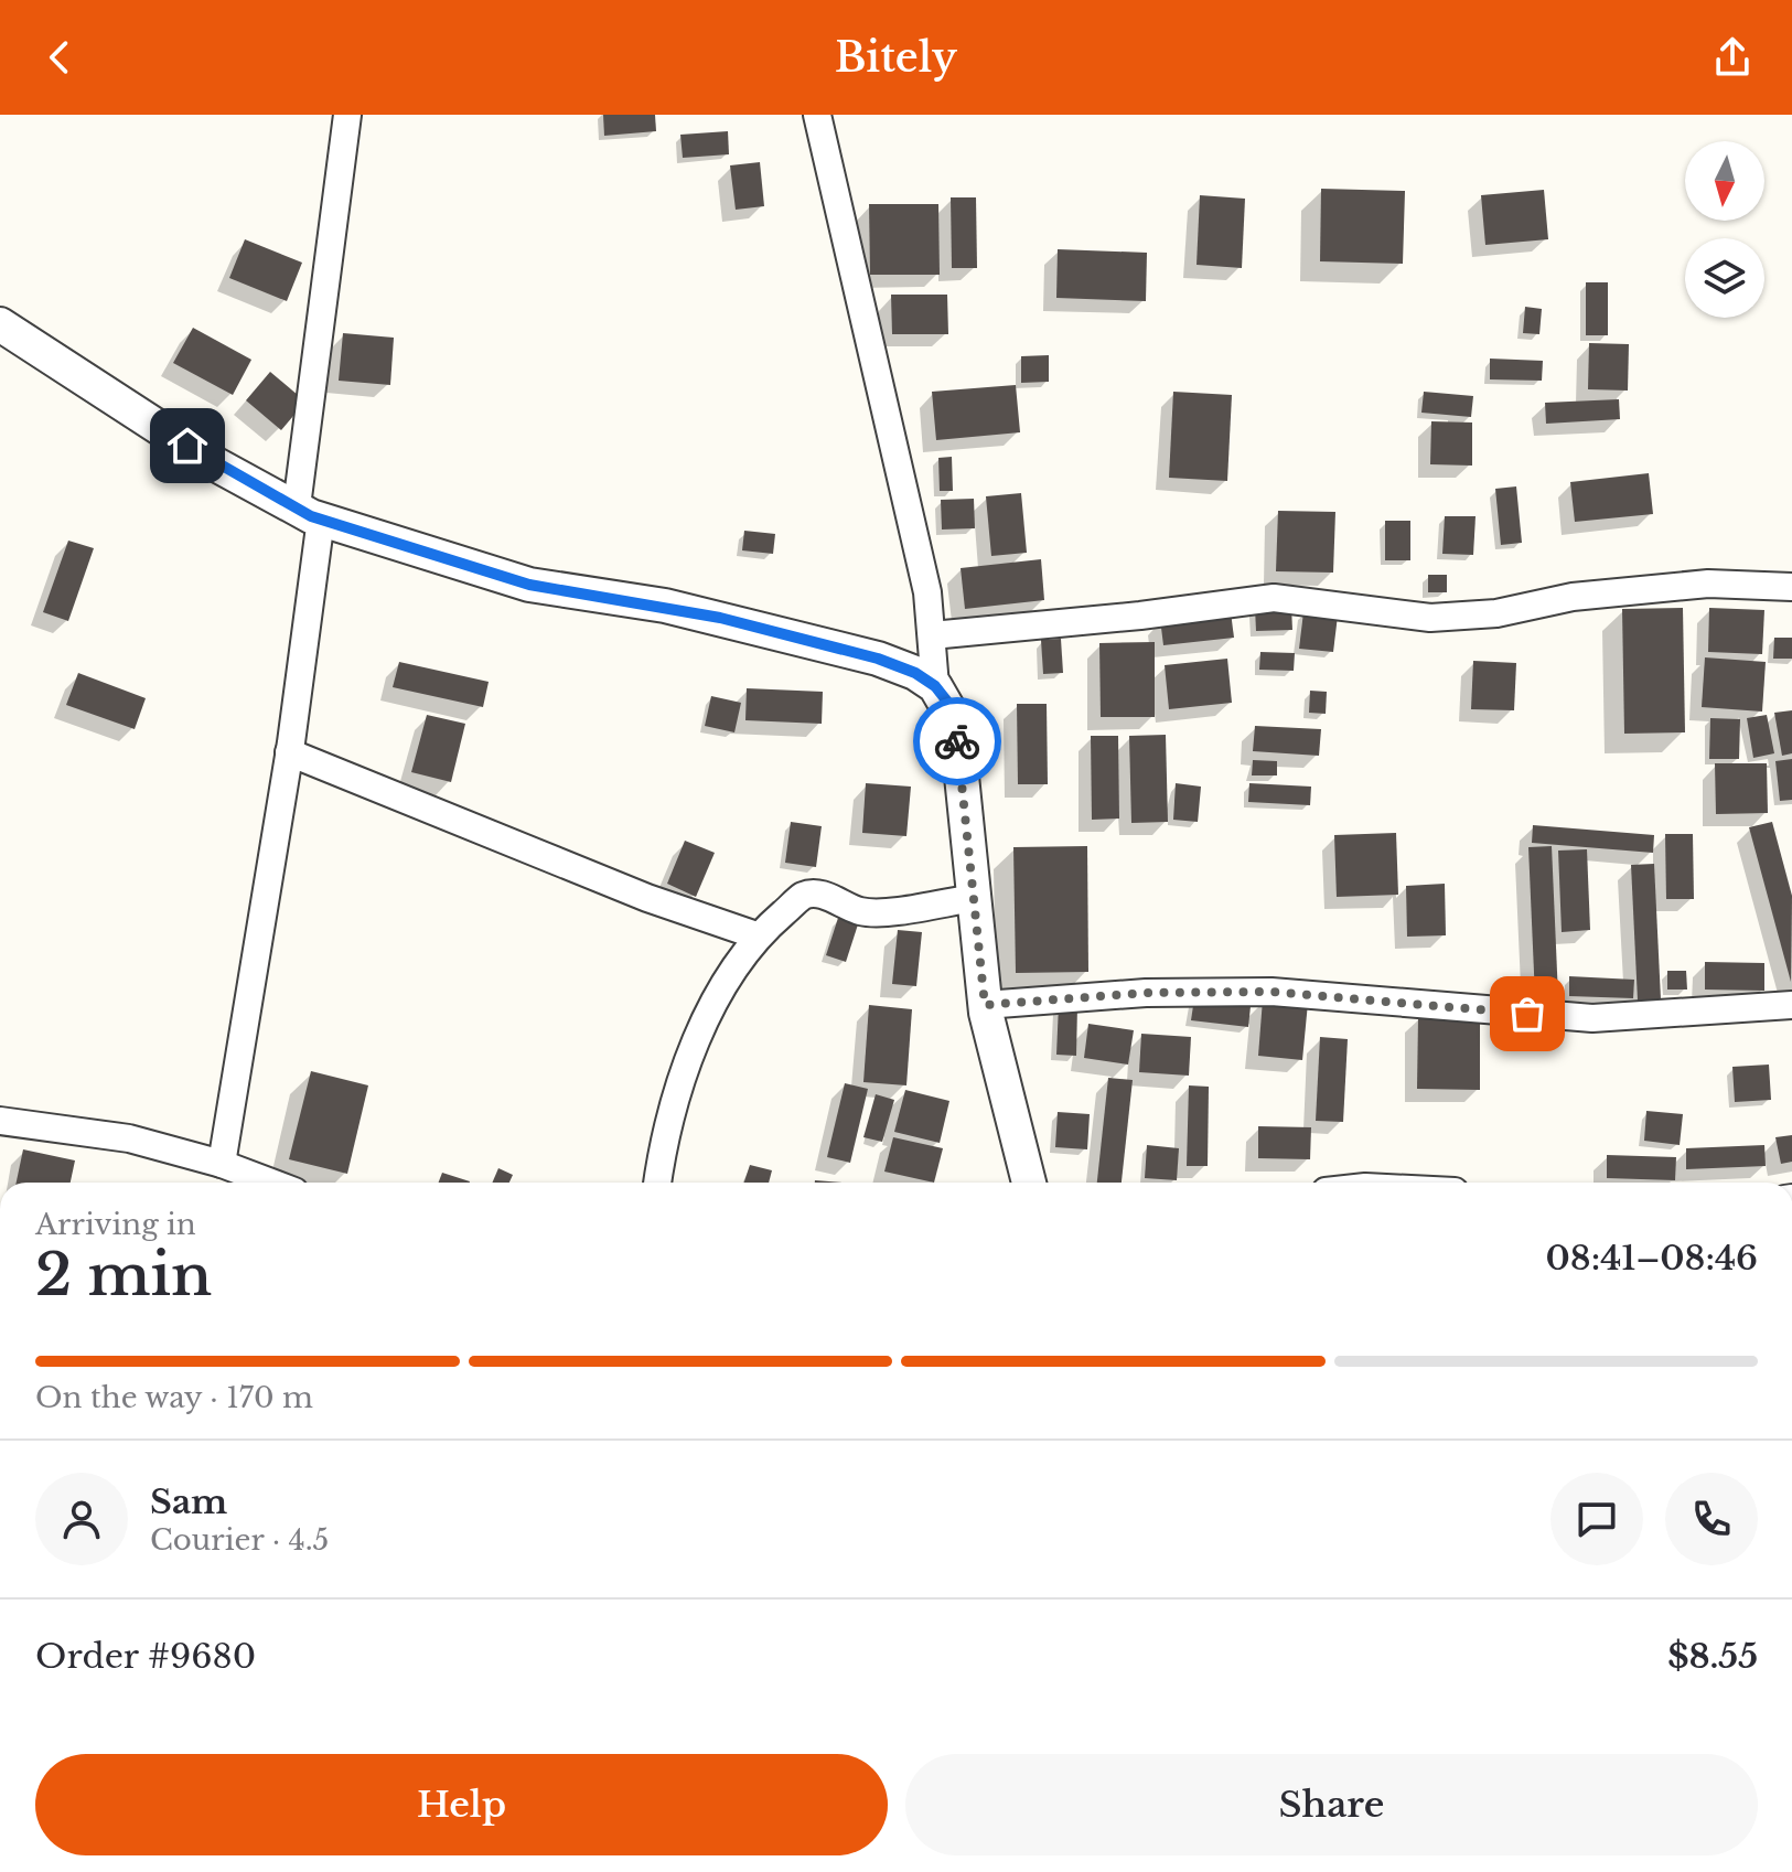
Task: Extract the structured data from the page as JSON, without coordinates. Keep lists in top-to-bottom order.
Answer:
{
  "north": "bottom",
  "page": {
    "header": "Bitely",
    "heading": ["2 min", "Arriving in", "08:41–08:46"],
    "panel": [
      "Sam",
      "Courier · 4.5",
      "Order #9680",
      "$8.55"
    ],
    "bar": "On the way · 170 m",
    "buttons": ["Help", "Share"]
  }
}
